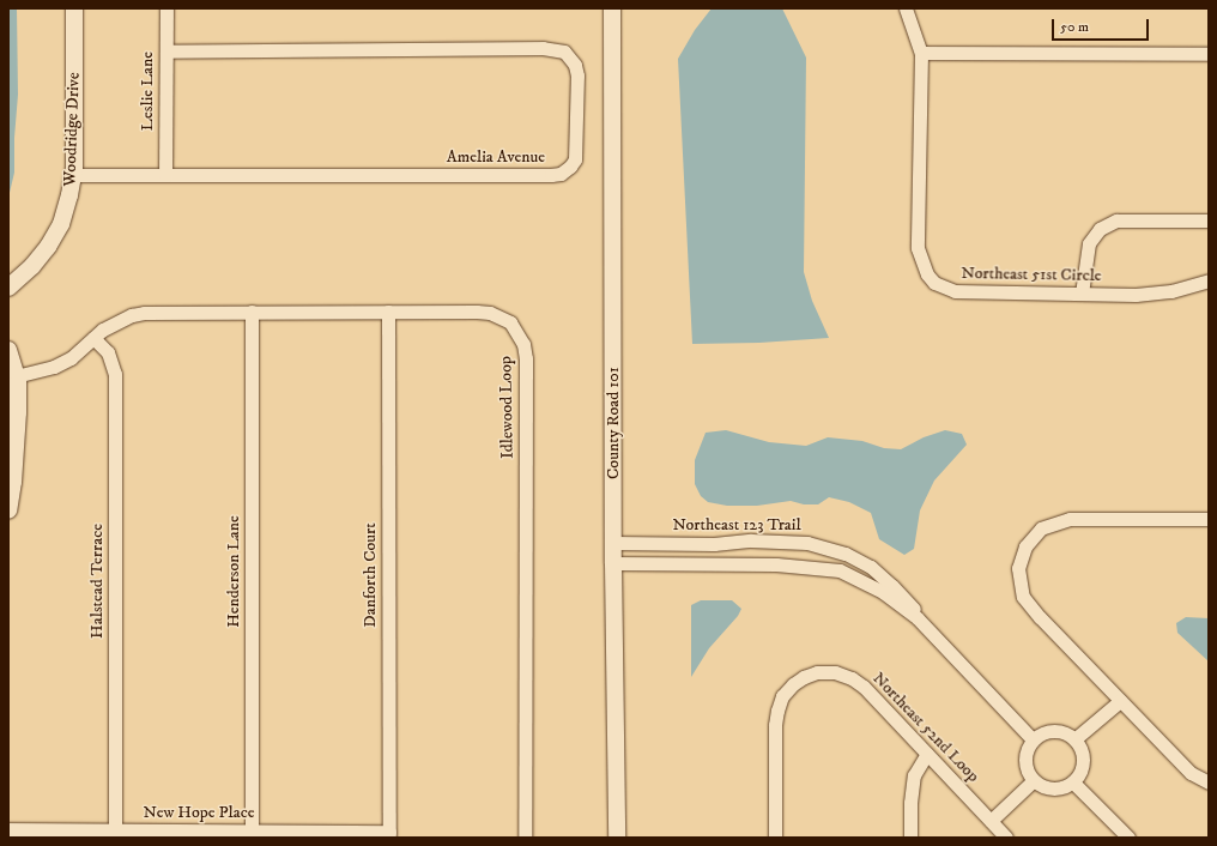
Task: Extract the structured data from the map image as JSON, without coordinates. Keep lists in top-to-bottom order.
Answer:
{
  "streets": {
    "street": [
      "Leslie Lane",
      "Woodridge Drive",
      "Amelia Avenue",
      "Northeast 51st Circle",
      "Idlewood Loop",
      "County Road 101",
      "Northeast 123 Trail",
      "Henderson Lane",
      "Danforth Court",
      "Halstead Terrace",
      "Northeast 52nd Loop",
      "New Hope Place"
    ]
  },
  "crossings": [
    ["Leslie Lane", "Amelia Avenue"],
    ["Woodridge Drive", "Amelia Avenue"],
    ["Idlewood Loop", "Henderson Lane"],
    ["Idlewood Loop", "Danforth Court"],
    ["Idlewood Loop", "Halstead Terrace"],
    ["County Road 101", "Northeast 123 Trail"],
    ["Henderson Lane", "New Hope Place"],
    ["Danforth Court", "New Hope Place"],
    ["Halstead Terrace", "New Hope Place"]
  ],
  "scale_bar": "50 m"
}
